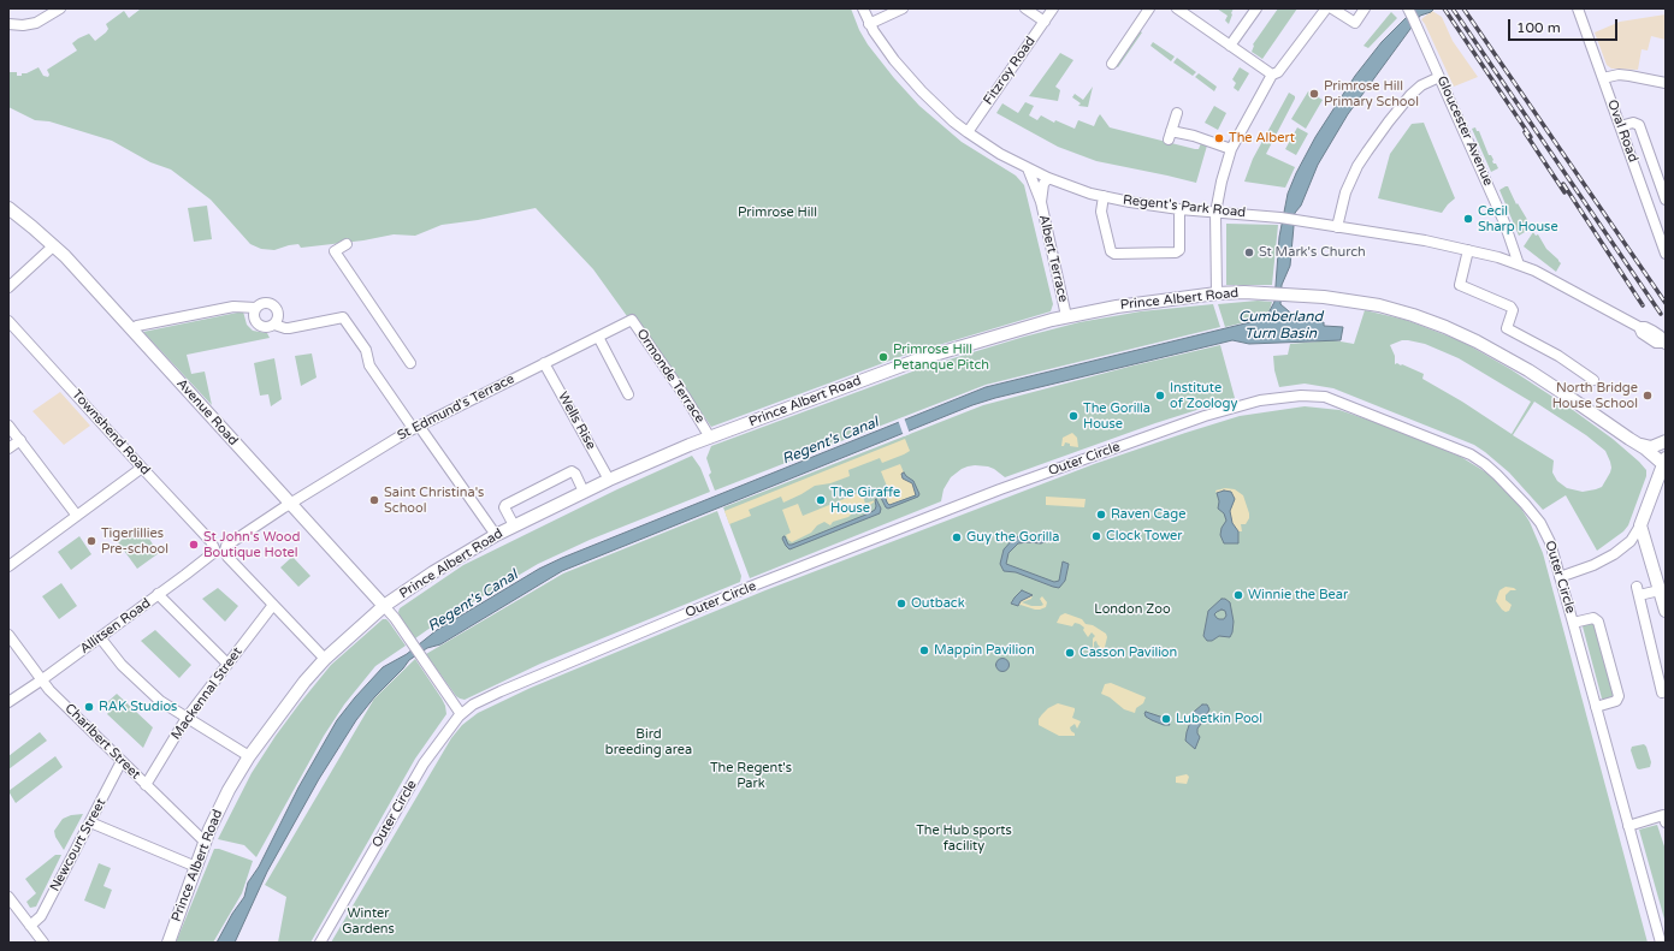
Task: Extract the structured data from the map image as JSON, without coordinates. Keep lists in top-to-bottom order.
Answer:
{
  "streets": {
    "main road": ["Prince Albert Road", "Avenue Road"],
    "street": [
      "Fitzroy Road",
      "Gloucester Avenue",
      "Oval Road",
      "Regent's Park Road",
      "Albert Terrace",
      "Ormonde Terrace",
      "St Edmund's Terrace",
      "Wells Rise",
      "Townshend Road",
      "Outer Circle",
      "Allitsen Road",
      "Mackennal Street",
      "Charlbert Street",
      "Newcourt Street"
    ]
  },
  "crossings": [
    ["Fitzroy Road", "Regent's Park Road"],
    ["Gloucester Avenue", "Regent's Park Road"],
    ["Regent's Park Road", "Albert Terrace"],
    ["Albert Terrace", "Prince Albert Road"],
    ["Prince Albert Road", "Ormonde Terrace"],
    ["Prince Albert Road", "Avenue Road"],
    ["Prince Albert Road", "Wells Rise"],
    ["Prince Albert Road", "Charlbert Street"],
    ["Ormonde Terrace", "St Edmund's Terrace"],
    ["St Edmund's Terrace", "Avenue Road"],
    ["St Edmund's Terrace", "Wells Rise"],
    ["Avenue Road", "Outer Circle"],
    ["Townshend Road", "Allitsen Road"],
    ["Allitsen Road", "Charlbert Street"],
    ["Mackennal Street", "Charlbert Street"],
    ["Charlbert Street", "Newcourt Street"]
  ],
  "water": ["Cumberland Turn Basin", "Regent's Canal"],
  "parks": [
    "Primrose Hill",
    "London Zoo",
    "Bird breeding area",
    "The Regent's Park",
    "The Hub sports facility",
    "Winter Gardens"
  ],
  "places": [
    "Primrose Hill Primary School",
    "The Albert",
    "Cecil Sharp House",
    "St Mark's Church",
    "Primrose Hill Petanque Pitch",
    "Institute of Zoology",
    "North Bridge House School",
    "The Gorilla House",
    "Saint Christina's School",
    "The Giraffe House",
    "Raven Cage",
    "Clock Tower",
    "Guy the Gorilla",
    "Tigerlillies Pre-school",
    "St John's Wood Boutique Hotel",
    "Winnie the Bear",
    "Outback",
    "Mappin Pavilion",
    "Casson Pavilion",
    "RAK Studios",
    "Lubetkin Pool"
  ],
  "scale_bar": "100 m"
}
